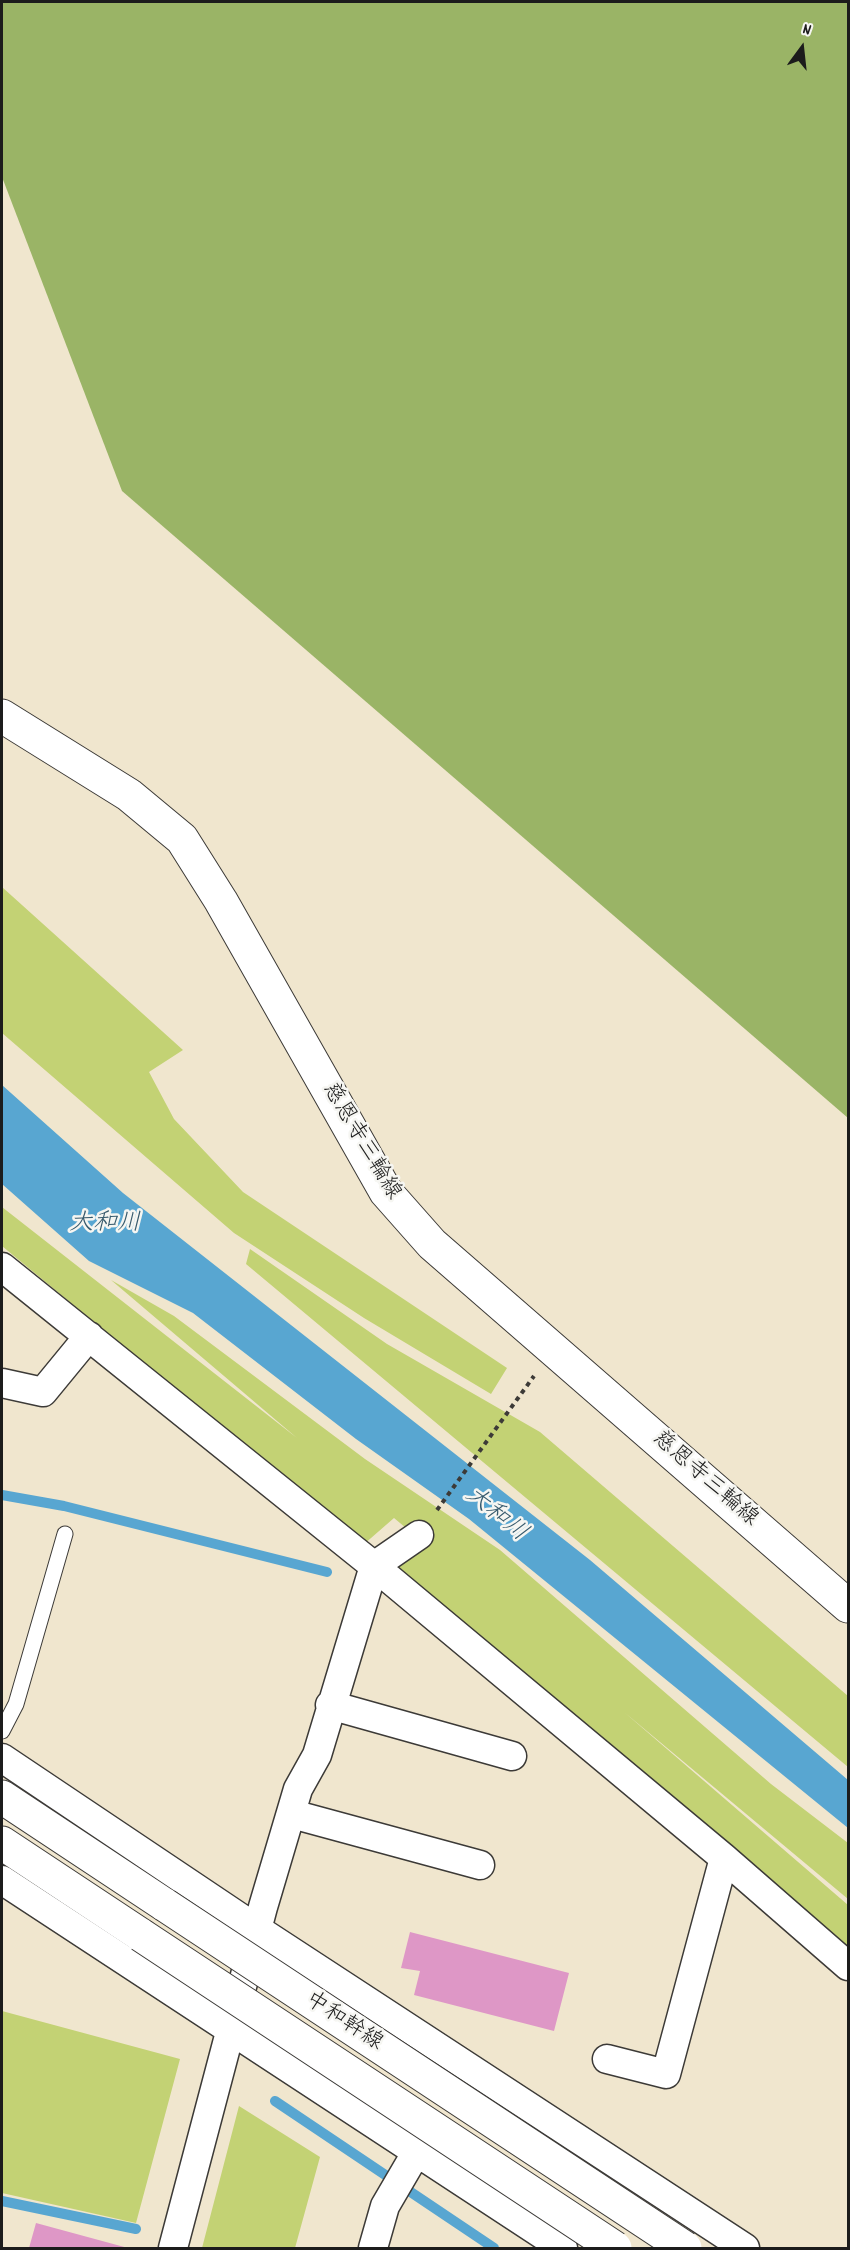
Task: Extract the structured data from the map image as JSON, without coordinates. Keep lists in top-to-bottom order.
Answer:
{
  "streets": {
    "main road": ["慈恩寺三輪線", "中和幹線"]
  },
  "water": ["大和川"],
  "north": "top"
}
